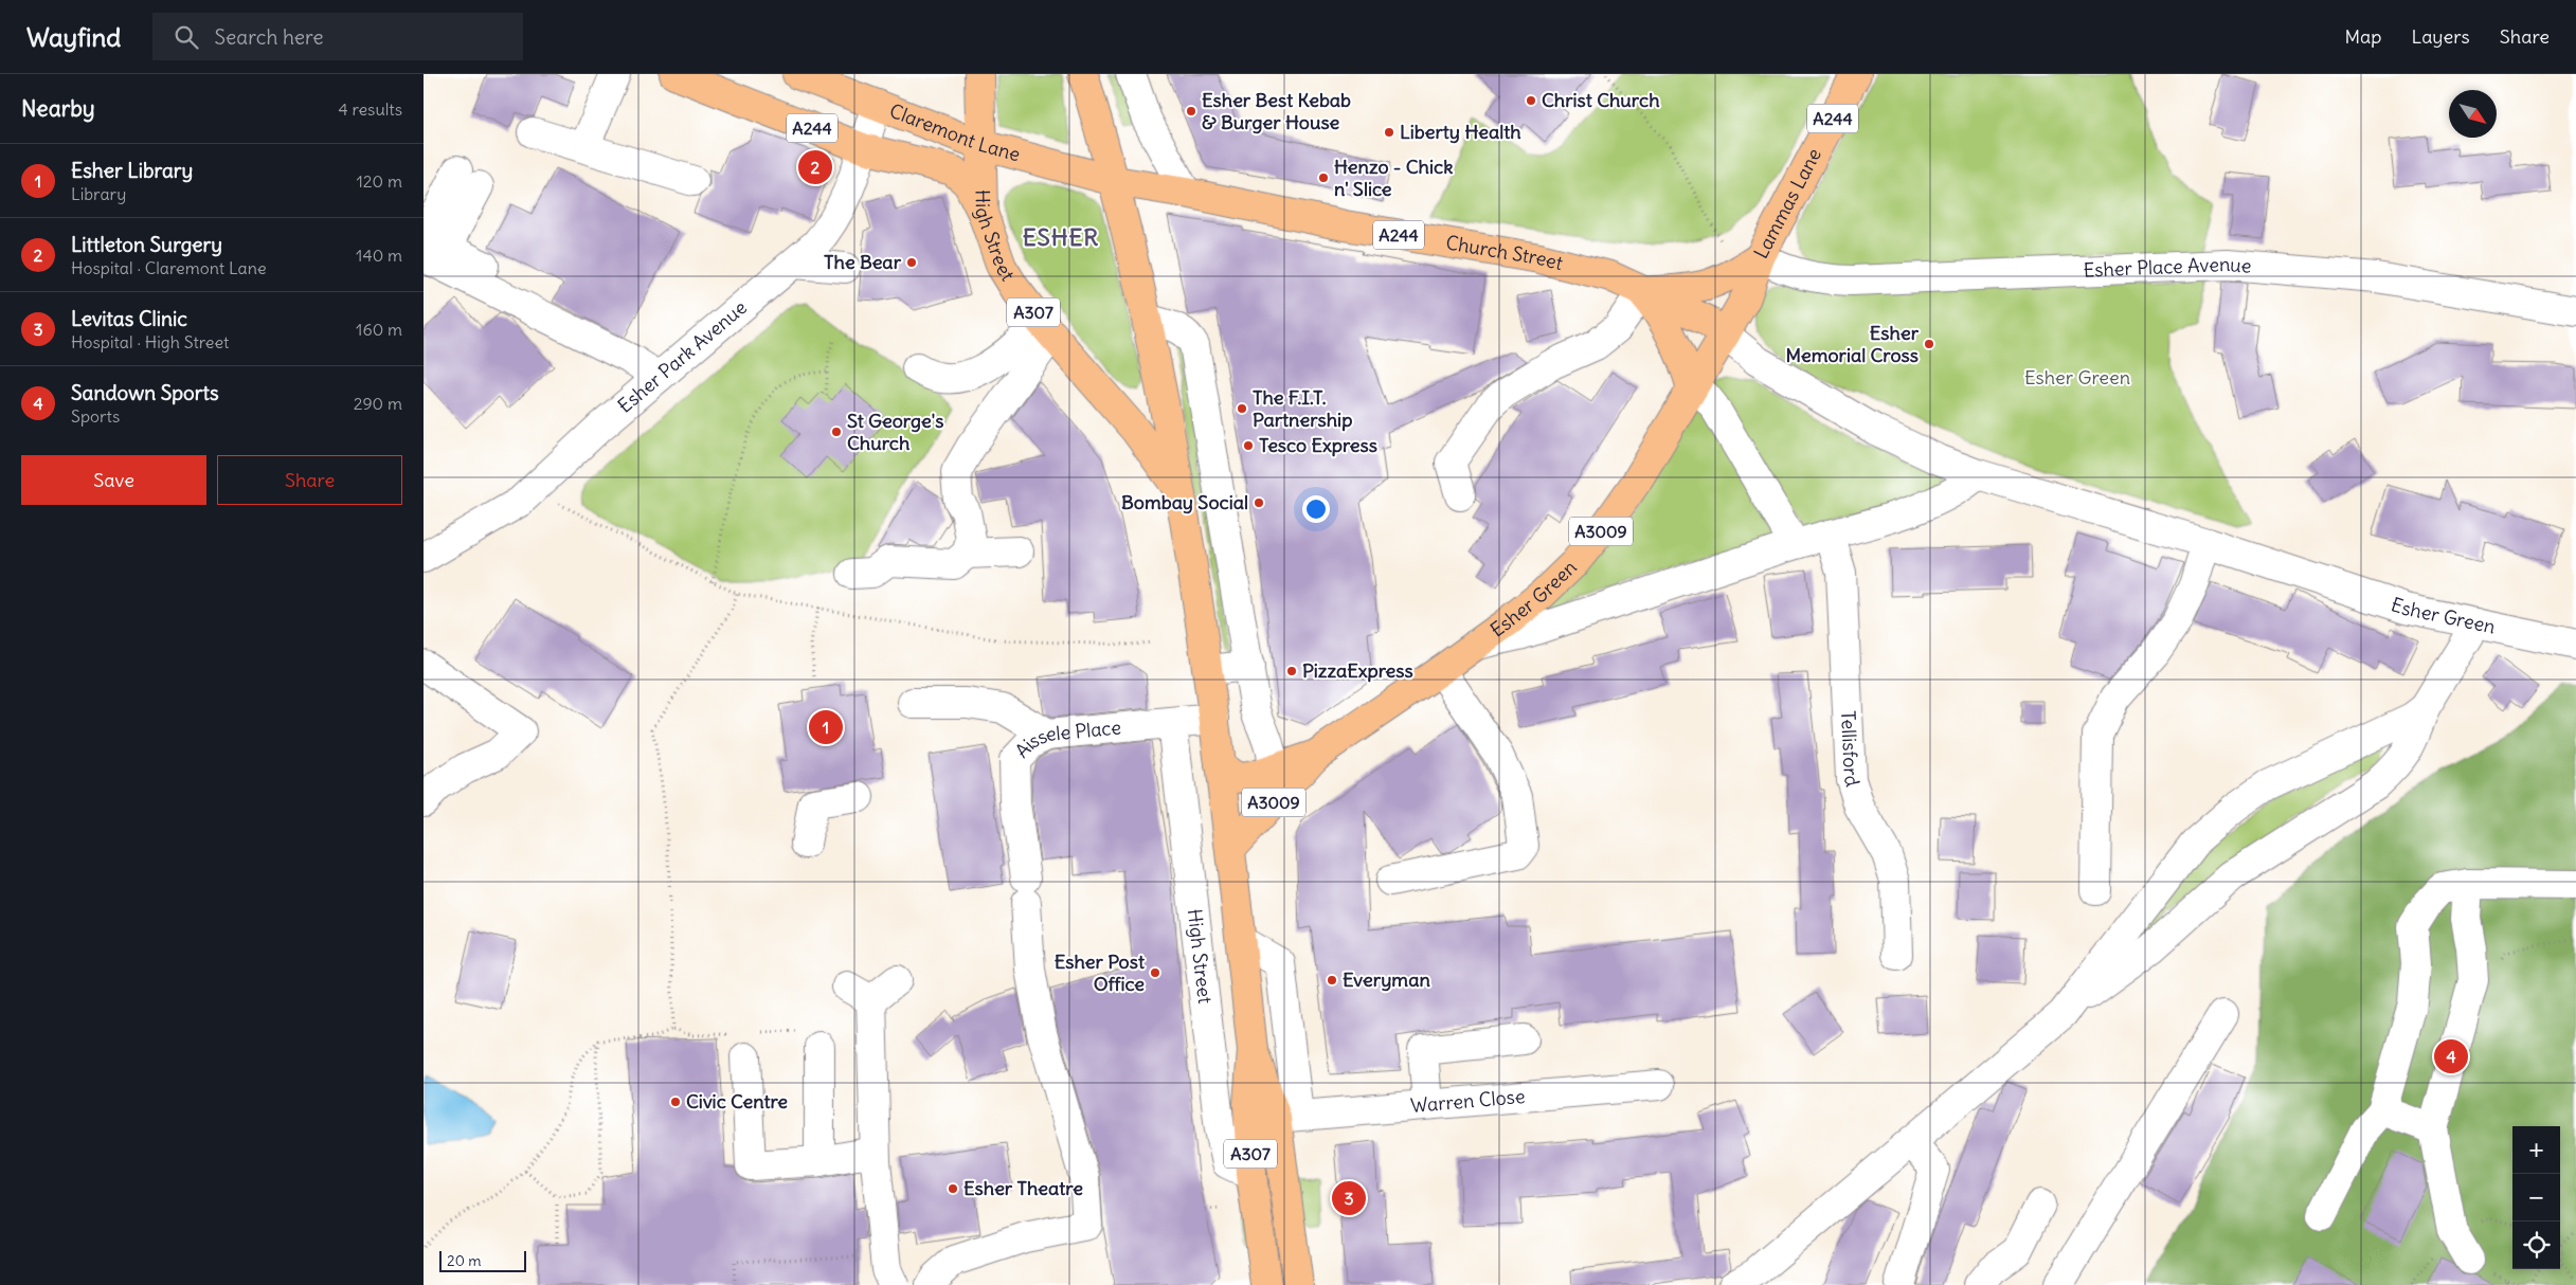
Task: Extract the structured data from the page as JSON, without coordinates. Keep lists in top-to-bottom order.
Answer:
{
  "streets": {
    "main road": [
      "A244",
      "Claremont Lane",
      "Lammas Lane",
      "High Street",
      "Church Street",
      "A307",
      "A3009",
      "Esher Green"
    ],
    "street": [
      "Esher Place Avenue",
      "Esher Park Avenue",
      "Aissele Place",
      "Tellisford",
      "Warren Close"
    ]
  },
  "crossings": [
    ["Claremont Lane", "High Street"],
    ["Claremont Lane", "Church Street"],
    ["Claremont Lane", "Esher Park Avenue"],
    ["Lammas Lane", "Church Street"],
    ["Lammas Lane", "Esher Place Avenue"],
    ["Lammas Lane", "Esher Green"],
    ["High Street", "Church Street"],
    ["High Street", "Esher Green"],
    ["High Street", "Aissele Place"],
    ["High Street", "Warren Close"],
    ["Church Street", "Esher Green"],
    ["Esher Green", "Tellisford"]
  ],
  "districts": ["ESHER"],
  "parks": ["Esher Green"],
  "places": [
    "Christ Church",
    "Esher Best Kebab & Burger House",
    "Liberty Health",
    "Henzo - Chick n' Slice",
    "The Bear",
    "Esher Memorial Cross",
    "The F.I.T. Partnership",
    "St George's Church",
    "Tesco Express",
    "Bombay Social",
    "PizzaExpress",
    "Esher Post Office",
    "Everyman",
    "Civic Centre",
    "Esher Theatre"
  ],
  "scale_bar": "20 m",
  "north": "bottom right",
  "page": {
    "header": "Wayfind",
    "search": "Search here",
    "nav": ["Map", "Layers", "Share"],
    "heading": ["Nearby", "4 results"],
    "list": [
      {
        "mark": "1",
        "name": "Esher Library",
        "note": "Library",
        "value": "120 m"
      },
      {
        "mark": "2",
        "name": "Littleton Surgery",
        "note": "Hospital · Claremont Lane",
        "value": "140 m"
      },
      {
        "mark": "3",
        "name": "Levitas Clinic",
        "note": "Hospital · High Street",
        "value": "160 m"
      },
      {
        "mark": "4",
        "name": "Sandown Sports",
        "note": "Sports",
        "value": "290 m"
      }
    ],
    "pins": [
      "2",
      "1",
      "4",
      "3"
    ],
    "buttons": ["Save", "Share"],
    "map_buttons": ["+", "−"],
    "scale": "20 m"
  }
}
